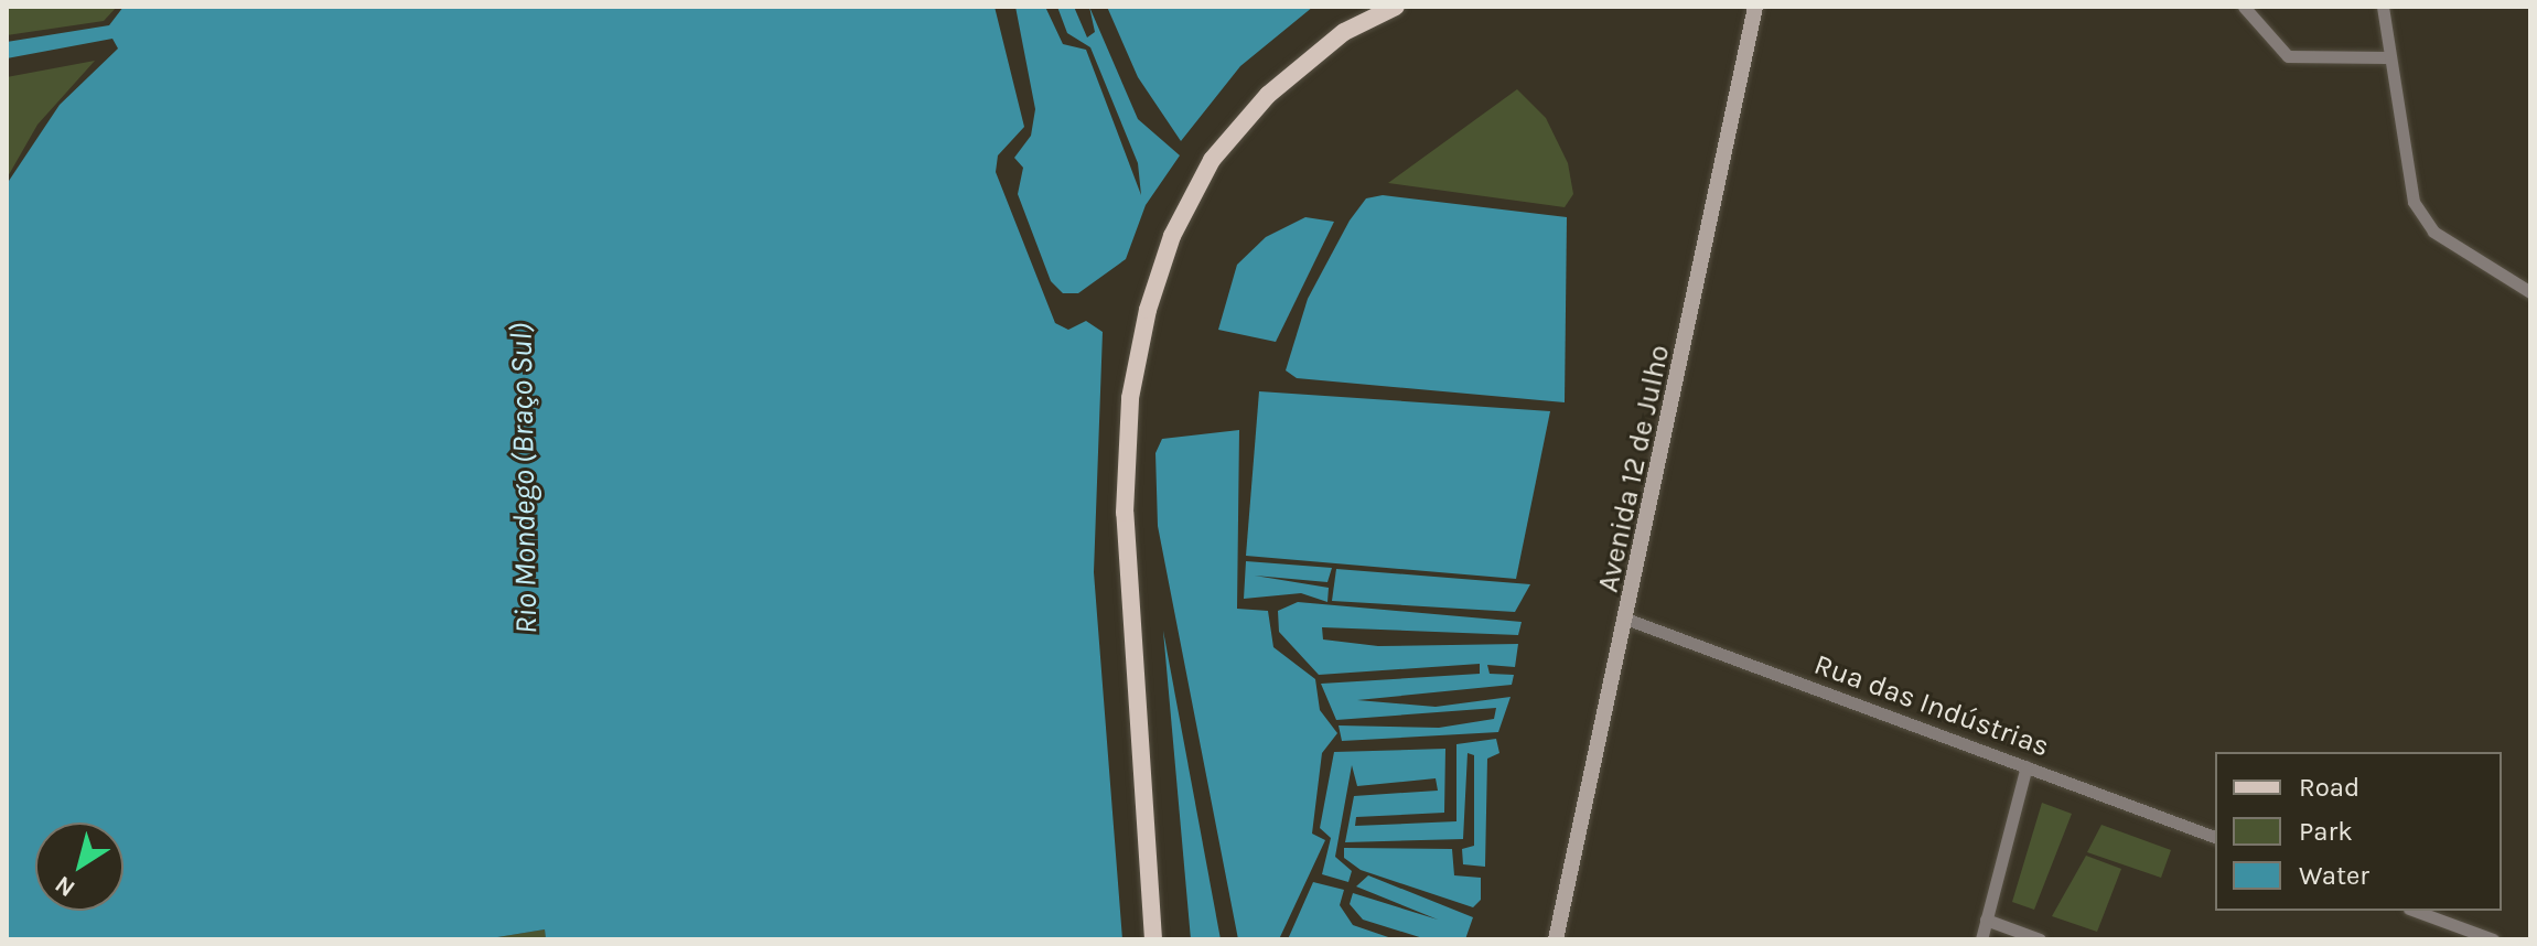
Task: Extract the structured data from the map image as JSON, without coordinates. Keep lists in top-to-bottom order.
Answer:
{
  "streets": {
    "main road": ["Avenida 12 de Julho"],
    "street": ["Rua das Indústrias"]
  },
  "crossings": [
    ["Avenida 12 de Julho", "Rua das Indústrias"]
  ],
  "water": ["Rio Mondego (Braço Sul)"],
  "legend": ["Road", "Park", "Water"],
  "north": "bottom left"
}
